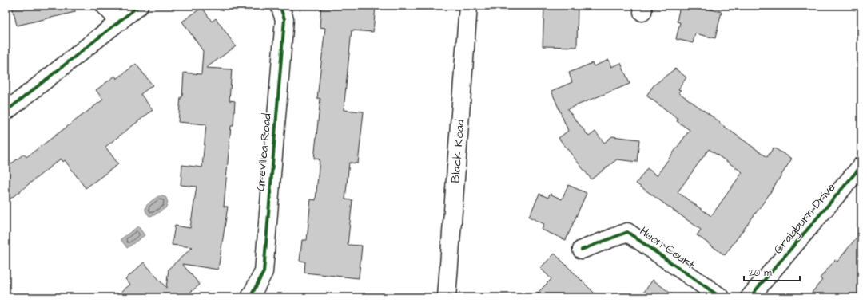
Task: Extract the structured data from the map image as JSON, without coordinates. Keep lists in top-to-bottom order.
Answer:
{
  "streets": {
    "street": [
      "Black Road",
      "Grevillea Road",
      "Craigburn Drive",
      "Huon Court"
    ]
  },
  "scale_bar": "20 m"
}
